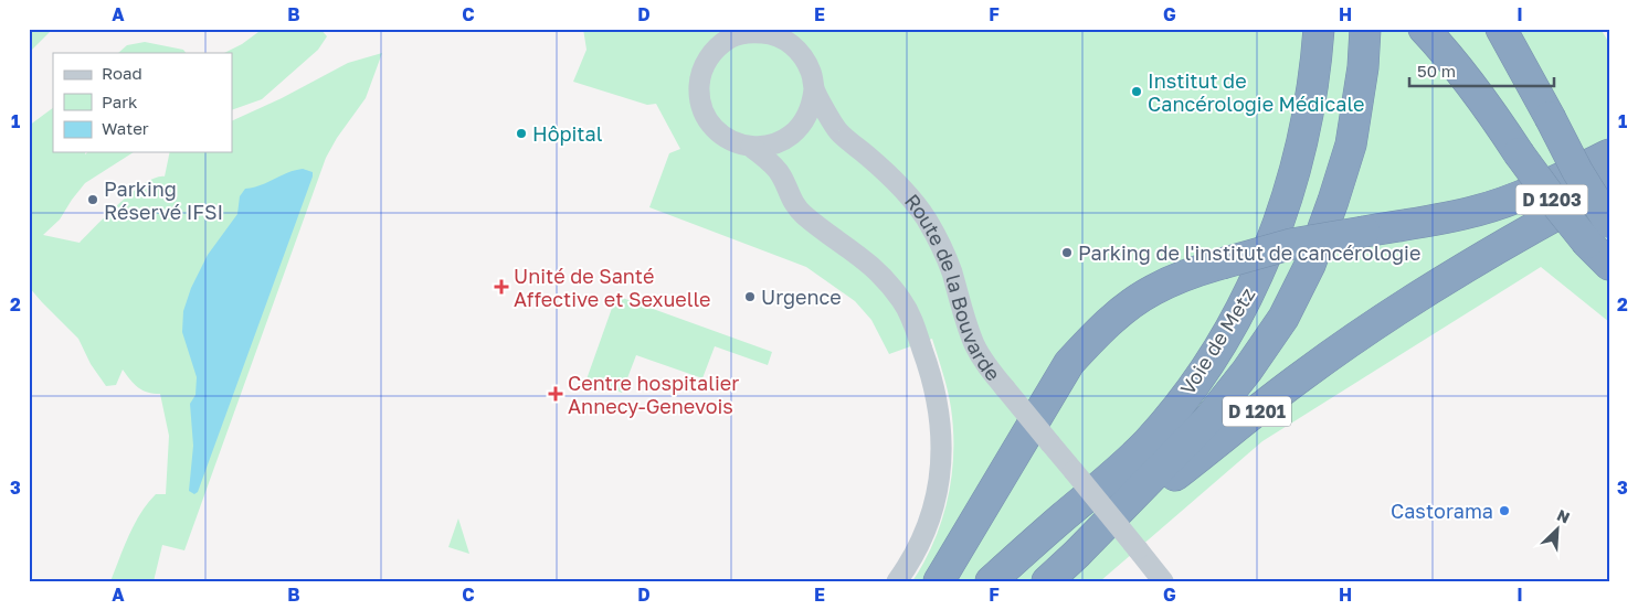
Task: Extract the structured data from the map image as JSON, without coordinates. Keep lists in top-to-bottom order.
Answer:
{
  "streets": {
    "highway": ["D 1203", "Voie de Metz", "D 1201"],
    "street": ["Route de la Bouvarde"]
  },
  "places": {
    "other": [
      "Institut de Cancérologie Médicale",
      "Hôpital",
      "Parking Réservé IFSI",
      "Parking de l'institut de cancérologie",
      "Urgence",
      "Castorama"
    ],
    "health": ["Unité de Santé Affective et Sexuelle", "Centre hospitalier Annecy-Genevois"]
  },
  "legend": ["Road", "Park", "Water"],
  "scale_bar": "50 m",
  "north": "top right",
  "grid": {
    "columns": [
      "A",
      "B",
      "C",
      "D",
      "E",
      "F",
      "G",
      "H",
      "I"
    ],
    "rows": ["1", "2", "3"]
  }
}
